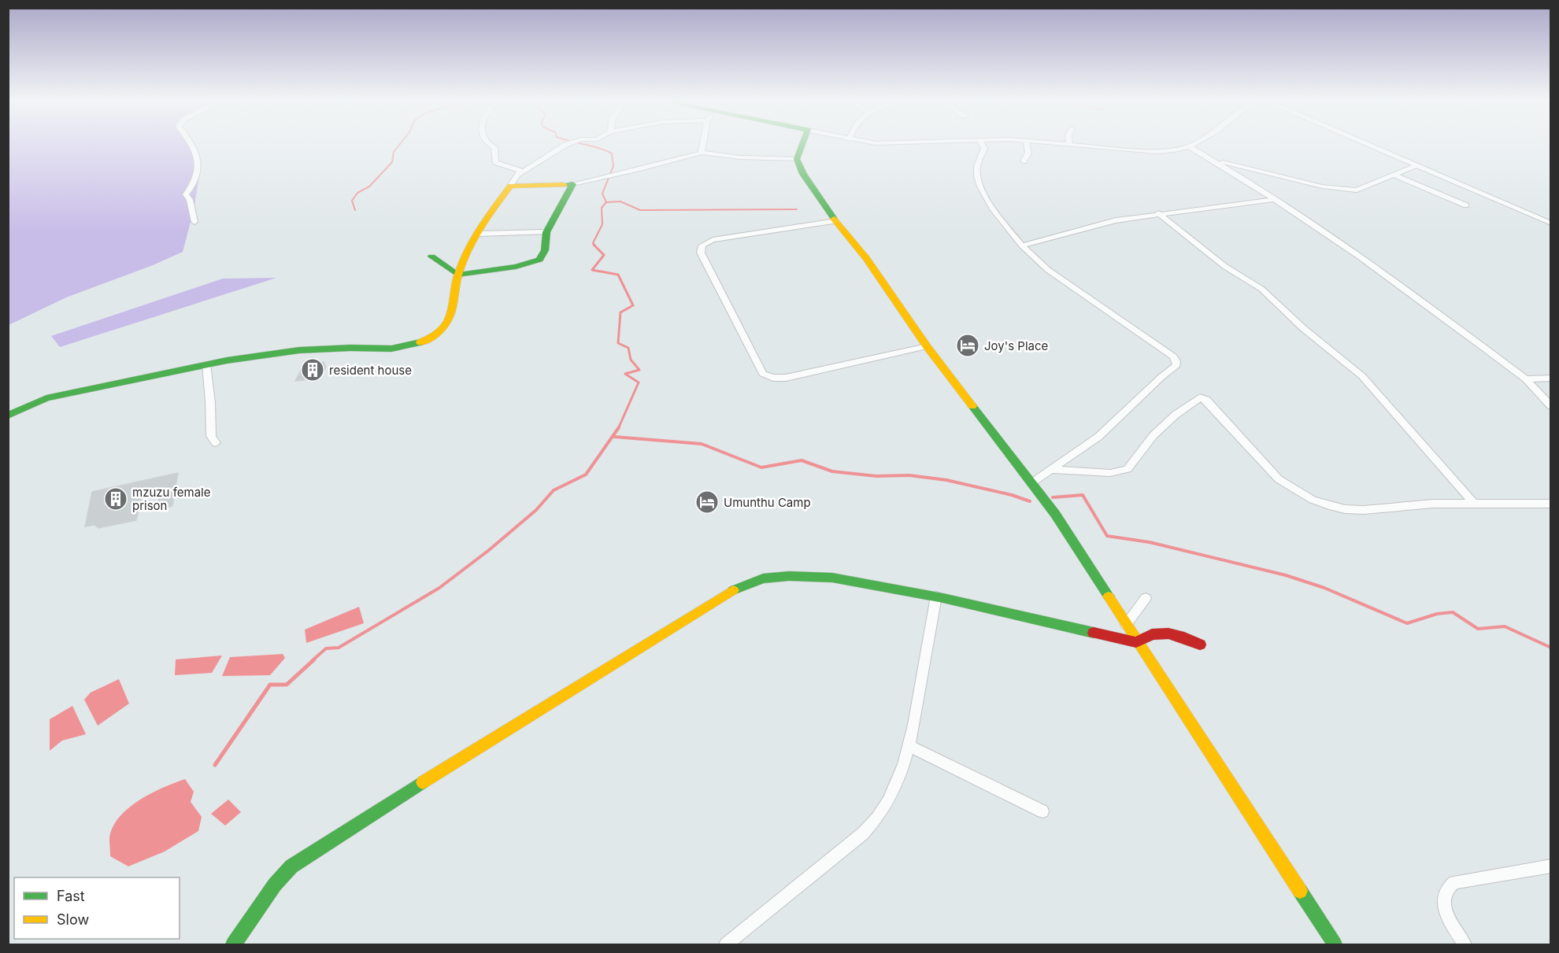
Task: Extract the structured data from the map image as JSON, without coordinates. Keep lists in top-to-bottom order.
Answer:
{
  "places": {
    "hotel": ["Joy's Place", "Umunthu Camp"],
    "building": ["resident house", "mzuzu female prison"]
  },
  "legend": ["Fast", "Slow"]
}
